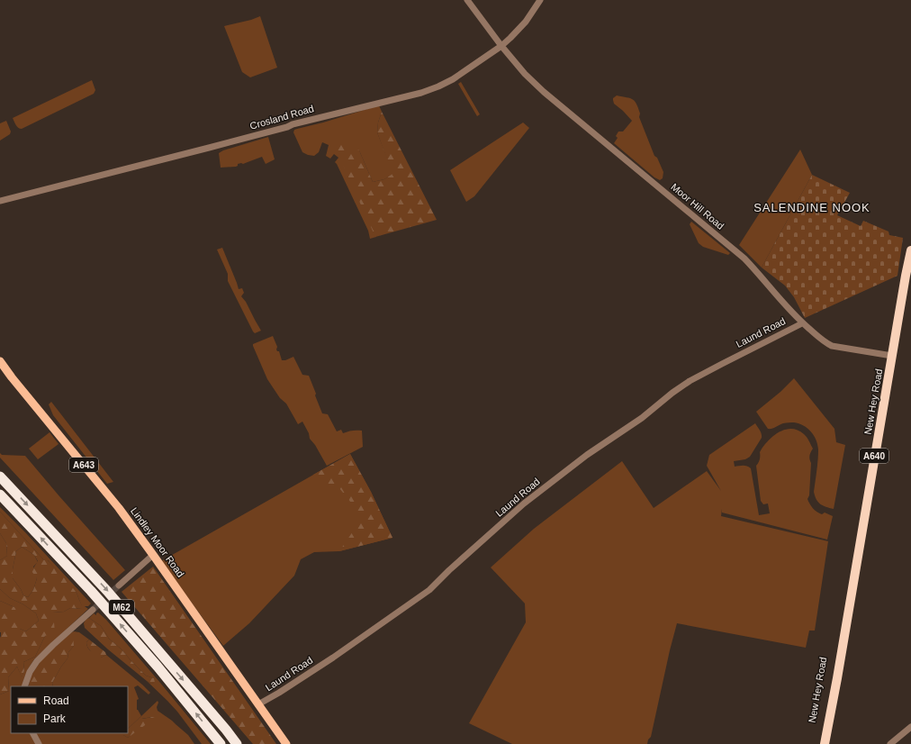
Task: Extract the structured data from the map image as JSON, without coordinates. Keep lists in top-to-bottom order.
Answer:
{
  "streets": {
    "highway": ["New Hey Road", "A640", "M62"],
    "main road": ["A643", "Lindley Moor Road"],
    "street": ["Crosland Road", "Moor Hill Road", "Laund Road"]
  },
  "crossings": [
    ["Crosland Road", "Moor Hill Road"],
    ["Moor Hill Road", "Laund Road"],
    ["Moor Hill Road", "New Hey Road"],
    ["Laund Road", "Lindley Moor Road"]
  ],
  "districts": ["SALENDINE NOOK"],
  "legend": ["Road", "Park"]
}
